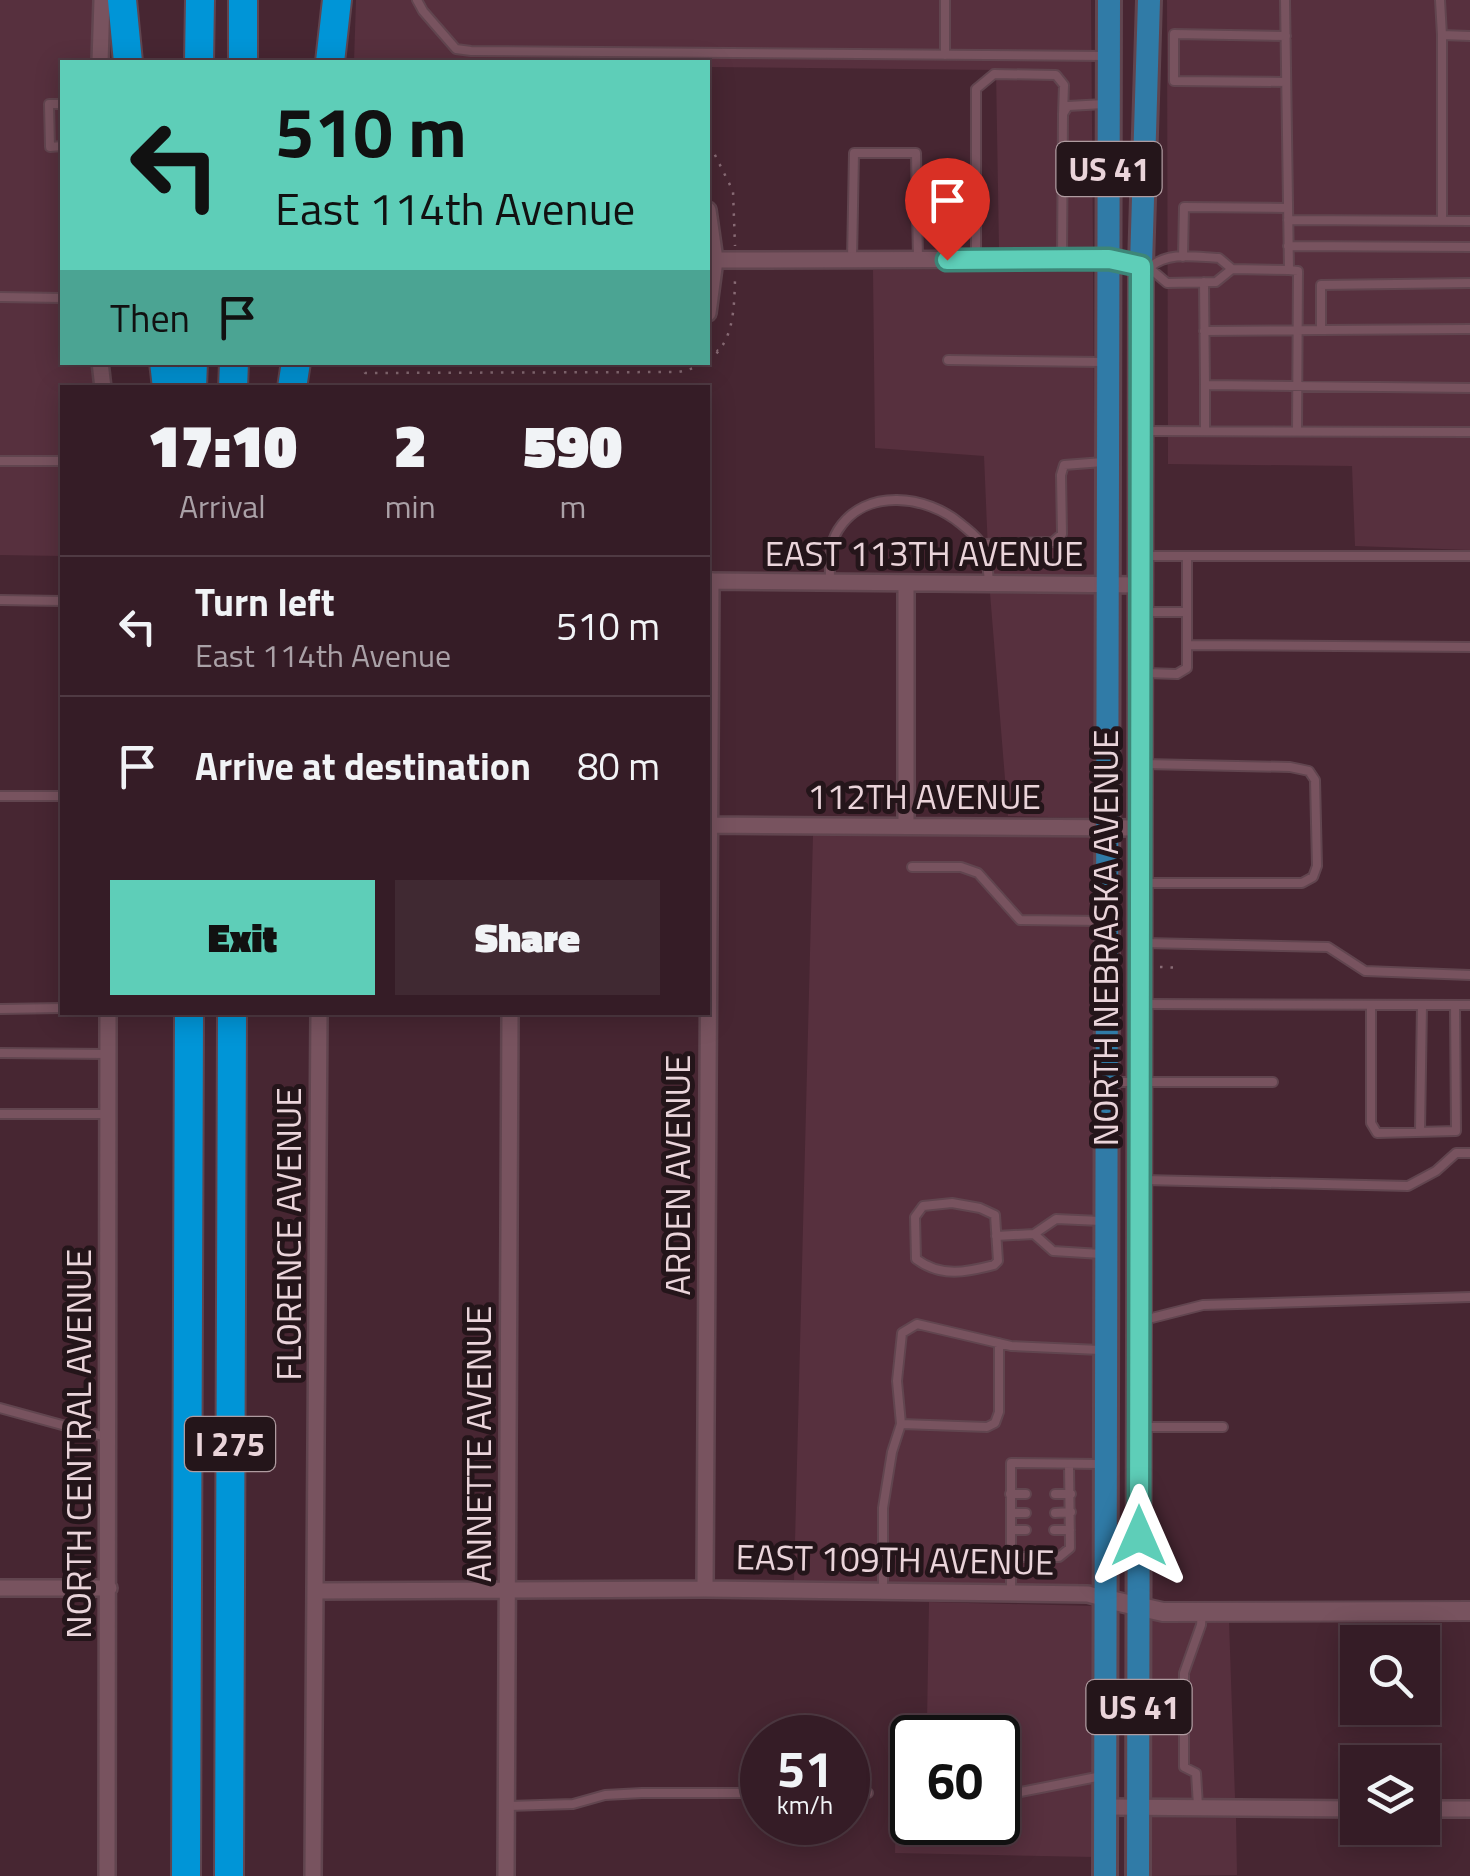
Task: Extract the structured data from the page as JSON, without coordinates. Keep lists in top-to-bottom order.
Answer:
{
  "streets": {
    "highway": ["I 275"],
    "main road": ["US 41", "NORTH NEBRASKA AVENUE"],
    "street": [
      "EAST 113TH AVENUE",
      "112TH AVENUE",
      "ARDEN AVENUE",
      "FLORENCE AVENUE",
      "NORTH CENTRAL AVENUE",
      "ANNETTE AVENUE",
      "EAST 109TH AVENUE"
    ]
  },
  "crossings": [
    ["EAST 113TH AVENUE", "NORTH NEBRASKA AVENUE"],
    ["112TH AVENUE", "NORTH NEBRASKA AVENUE"],
    ["NORTH NEBRASKA AVENUE", "EAST 109TH AVENUE"],
    ["ARDEN AVENUE", "EAST 109TH AVENUE"],
    ["FLORENCE AVENUE", "EAST 109TH AVENUE"],
    ["ANNETTE AVENUE", "EAST 109TH AVENUE"]
  ],
  "page": {
    "turn": ["510 m", "East 114th Avenue"],
    "then": "Then",
    "eta": [
      "17:10",
      "Arrival",
      "2",
      "min",
      "590",
      "m"
    ],
    "list": [
      {
        "name": "Turn left",
        "note": "East 114th Avenue",
        "value": "510 m"
      },
      {
        "name": "Arrive at destination",
        "value": "80 m"
      }
    ],
    "buttons": ["Exit", "Share"],
    "speed": "51 km/h",
    "limit": "60"
  }
}
